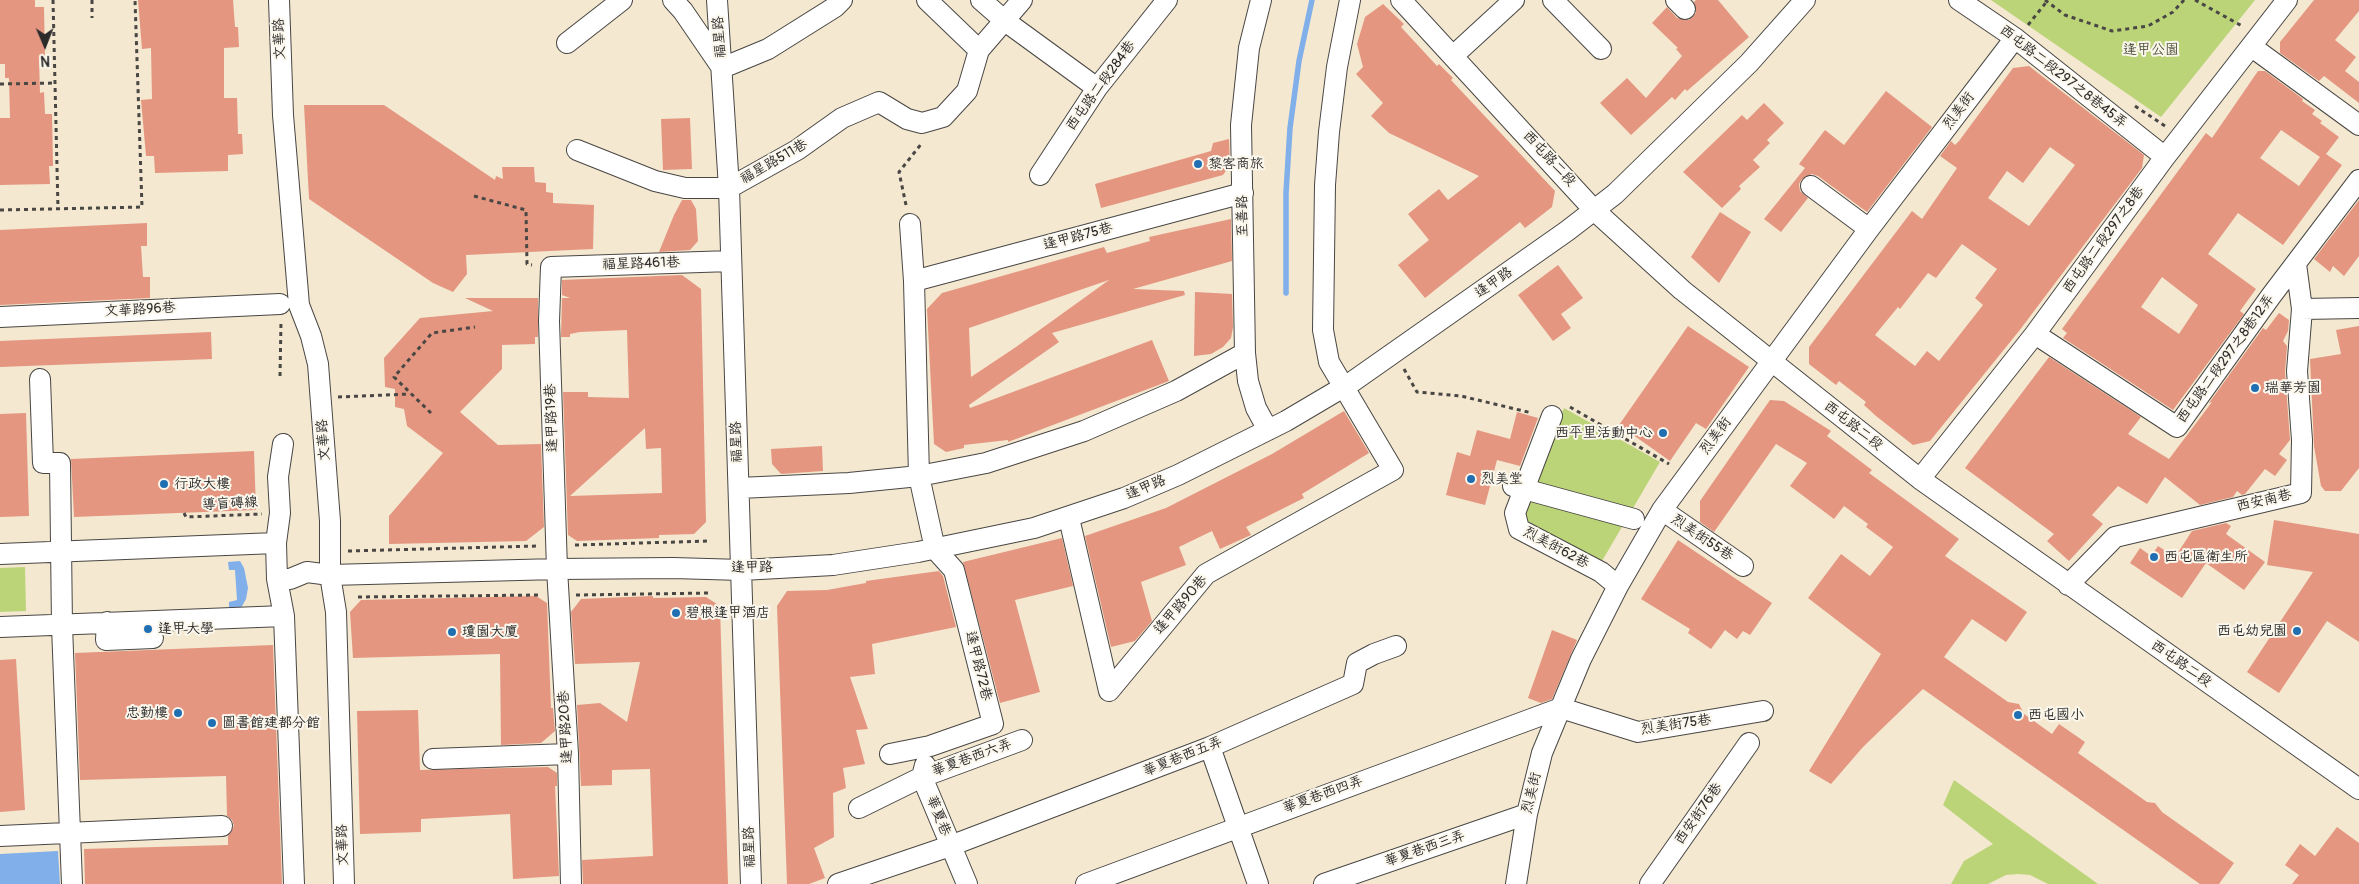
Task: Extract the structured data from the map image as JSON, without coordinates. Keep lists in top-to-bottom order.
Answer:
{
  "streets": {
    "street": [
      "福星路",
      "文華路",
      "西屯路二段297之8巷45弄",
      "西屯路二段284巷",
      "烈美街",
      "西屯路二段",
      "福星路511巷",
      "至善路",
      "逢甲路75巷",
      "西屯路二段297之8巷",
      "福星路461巷",
      "逢甲路",
      "文華路96巷",
      "西屯路二段297之8巷12弄",
      "逢甲路19巷",
      "西安南巷",
      "烈美街55巷",
      "烈美街62巷",
      "逢甲路90巷",
      "逢甲路72巷",
      "烈美街75巷",
      "逢甲路20巷",
      "華夏巷西五弄",
      "華夏巷西六弄",
      "華夏巷西四弄",
      "西安街76巷",
      "華夏巷",
      "華夏巷西三弄"
    ],
    "path": ["導盲磚線"]
  },
  "crossings": [
    ["福星路", "福星路511巷"],
    ["福星路", "福星路461巷"],
    ["福星路", "逢甲路"],
    ["文華路", "逢甲路"],
    ["西屯路二段297之8巷45弄", "烈美街"],
    ["西屯路二段297之8巷45弄", "西屯路二段297之8巷"],
    ["烈美街", "西屯路二段"],
    ["烈美街", "烈美街55巷"],
    ["烈美街", "烈美街62巷"],
    ["烈美街", "烈美街75巷"],
    ["烈美街", "華夏巷西四弄"],
    ["烈美街", "華夏巷西三弄"],
    ["西屯路二段", "西屯路二段297之8巷"],
    ["西屯路二段", "逢甲路"],
    ["西屯路二段", "西安南巷"],
    ["至善路", "逢甲路75巷"],
    ["至善路", "逢甲路"],
    ["西屯路二段297之8巷", "西屯路二段297之8巷12弄"],
    ["福星路461巷", "逢甲路19巷"],
    ["逢甲路", "逢甲路19巷"],
    ["逢甲路", "逢甲路90巷"],
    ["逢甲路", "逢甲路72巷"],
    ["逢甲路", "逢甲路20巷"],
    ["逢甲路19巷", "逢甲路20巷"],
    ["烈美街75巷", "華夏巷西四弄"],
    ["華夏巷西五弄", "華夏巷"],
    ["華夏巷西六弄", "華夏巷"]
  ],
  "parks": ["逢甲公園"],
  "places": [
    "黎客商旅",
    "瑞華芳園",
    "西平里活動中心",
    "烈美堂",
    "行政大樓",
    "西屯區衛生所",
    "碧根逢甲酒店",
    "逢甲大學",
    "西屯幼兒園",
    "瓊園大廈",
    "忠勤樓",
    "西屯國小",
    "圖書館建都分館"
  ],
  "north": "bottom"
}
